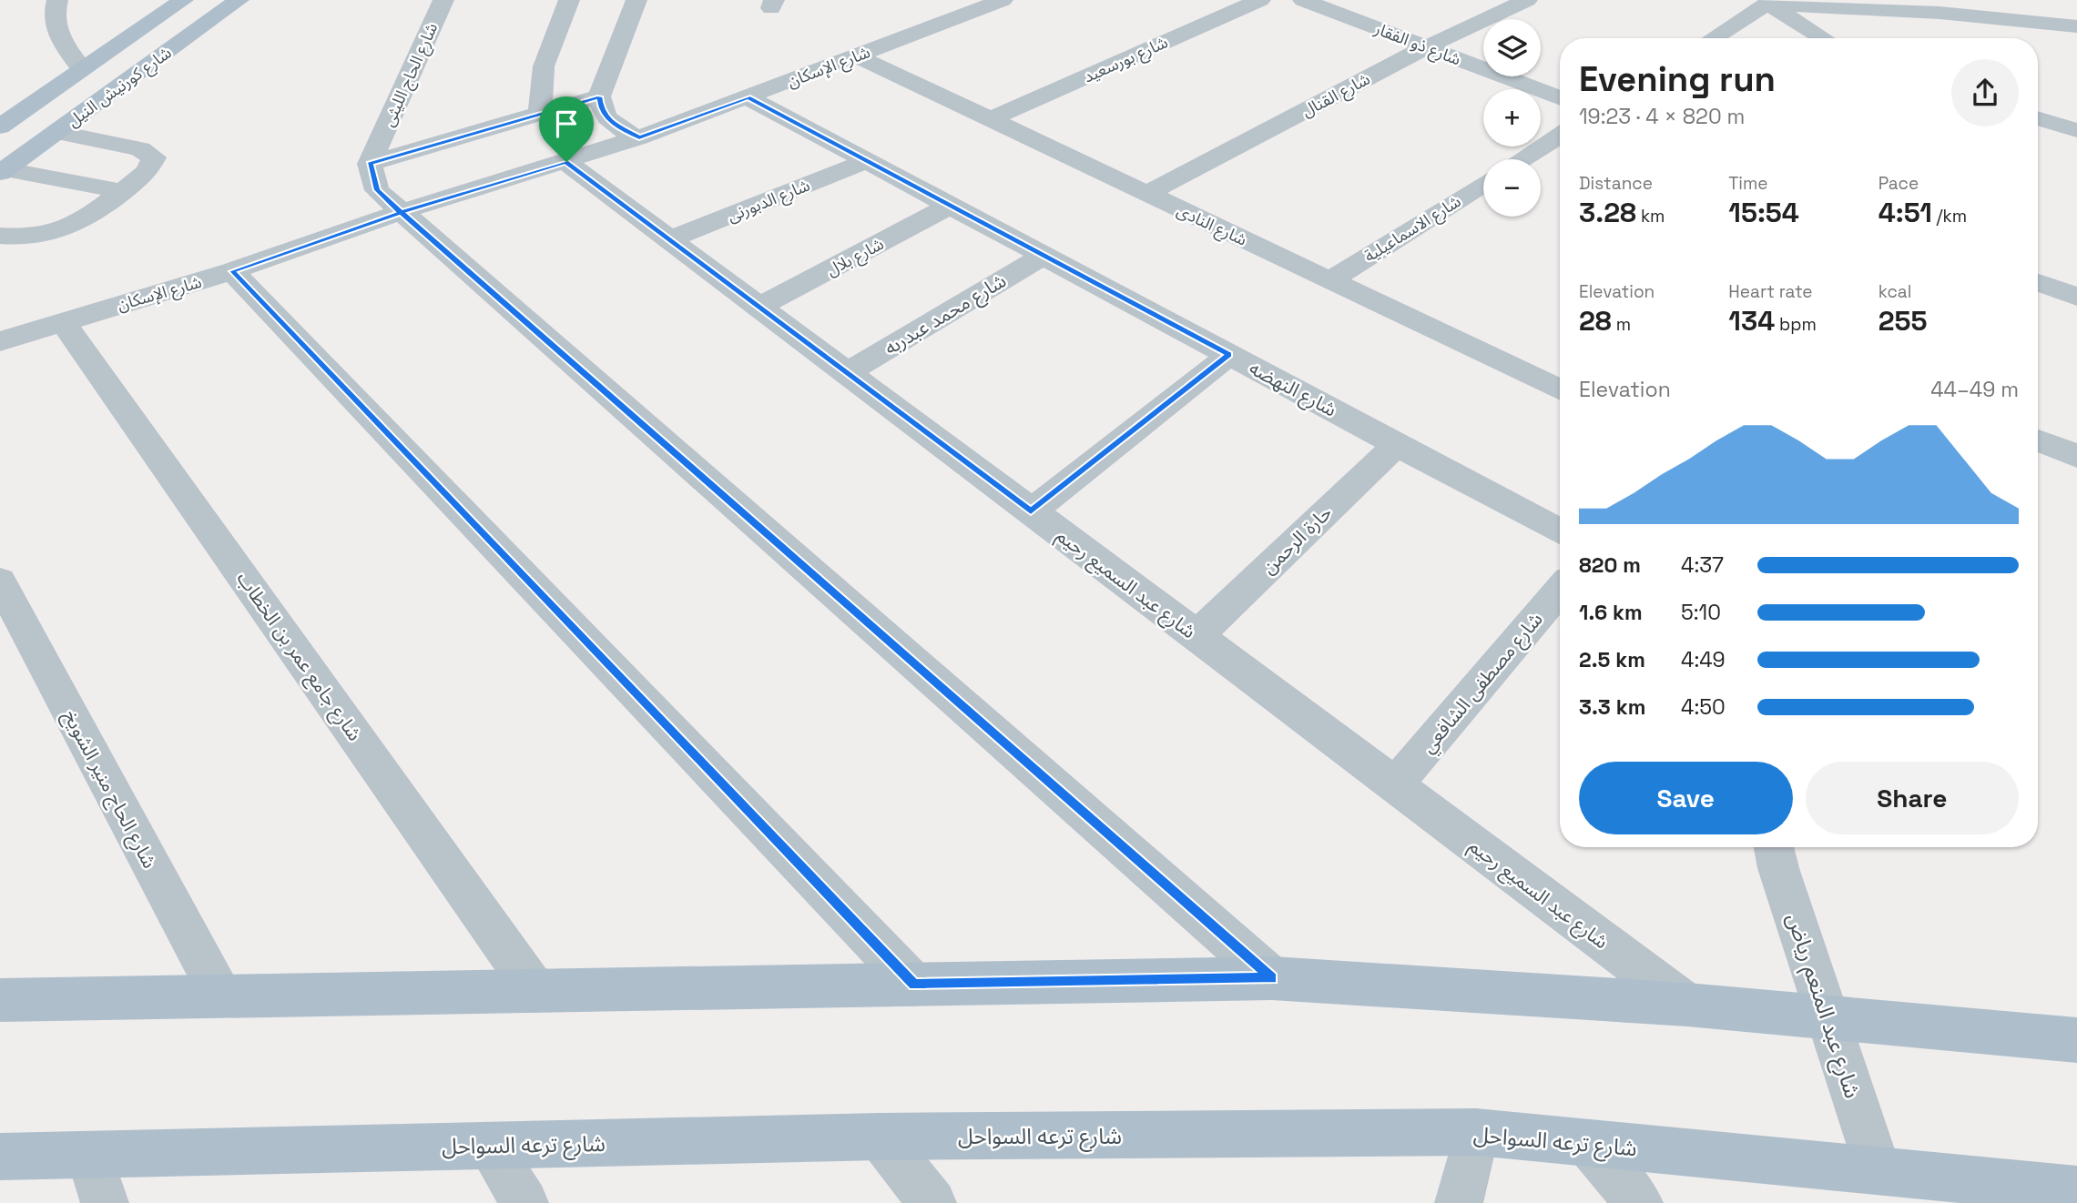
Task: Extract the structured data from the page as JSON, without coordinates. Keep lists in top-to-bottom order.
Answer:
{
  "streets": {
    "main road": ["شارع كورنيش النيل", "شارع ترعه السواحل"],
    "street": [
      "شارع ذو الفقار",
      "شارع بورسعيد",
      "شارع الإسكان",
      "شارع الحاج الليثى",
      "شارع القنال",
      "شارع الدبورنى",
      "شارع النادى",
      "شارع الاسماعيلية",
      "شارع بلال",
      "شارع محمد عبدربه",
      "شارع النهضه",
      "حارة الرحمن",
      "شارع عبد السميع رحيم",
      "شارع جامع عمر بن الخطاب",
      "شارع مصطفى الشافعي",
      "شارع الحاج منير الشويخ",
      "شارع عبد المنعم رياض"
    ]
  },
  "crossings": [
    ["شارع ذو الفقار", "شارع القنال"],
    ["شارع بورسعيد", "شارع النادى"],
    ["شارع الإسكان", "شارع النادى"],
    ["شارع الإسكان", "شارع النهضه"],
    ["شارع الإسكان", "شارع عبد السميع رحيم"],
    ["شارع الإسكان", "شارع جامع عمر بن الخطاب"],
    ["شارع القنال", "شارع النادى"],
    ["شارع الدبورنى", "شارع النهضه"],
    ["شارع الدبورنى", "شارع عبد السميع رحيم"],
    ["شارع النادى", "شارع الاسماعيلية"],
    ["شارع بلال", "شارع النهضه"],
    ["شارع بلال", "شارع عبد السميع رحيم"],
    ["شارع محمد عبدربه", "شارع النهضه"],
    ["شارع محمد عبدربه", "شارع عبد السميع رحيم"],
    ["شارع النهضه", "حارة الرحمن"],
    ["حارة الرحمن", "شارع عبد السميع رحيم"],
    ["شارع عبد السميع رحيم", "شارع مصطفى الشافعي"],
    ["شارع عبد المنعم رياض", "شارع ترعه السواحل"]
  ],
  "page": {
    "map_buttons": ["+", "−"],
    "heading": ["Evening run", "19:23 · 4 × 820 m"],
    "stats": [
      ["Distance", "3.28 km"],
      ["Time", "15:54"],
      ["Pace", "4:51 /km"],
      ["Elevation", "28 m"],
      ["Heart rate", "134 bpm"],
      ["kcal", "255"]
    ],
    "chart": ["Elevation", "44–49 m"],
    "list": [
      {
        "name": "820 m",
        "note": "4:37"
      },
      {
        "name": "1.6 km",
        "note": "5:10"
      },
      {
        "name": "2.5 km",
        "note": "4:49"
      },
      {
        "name": "3.3 km",
        "note": "4:50"
      }
    ],
    "buttons": ["Save", "Share"]
  }
}
